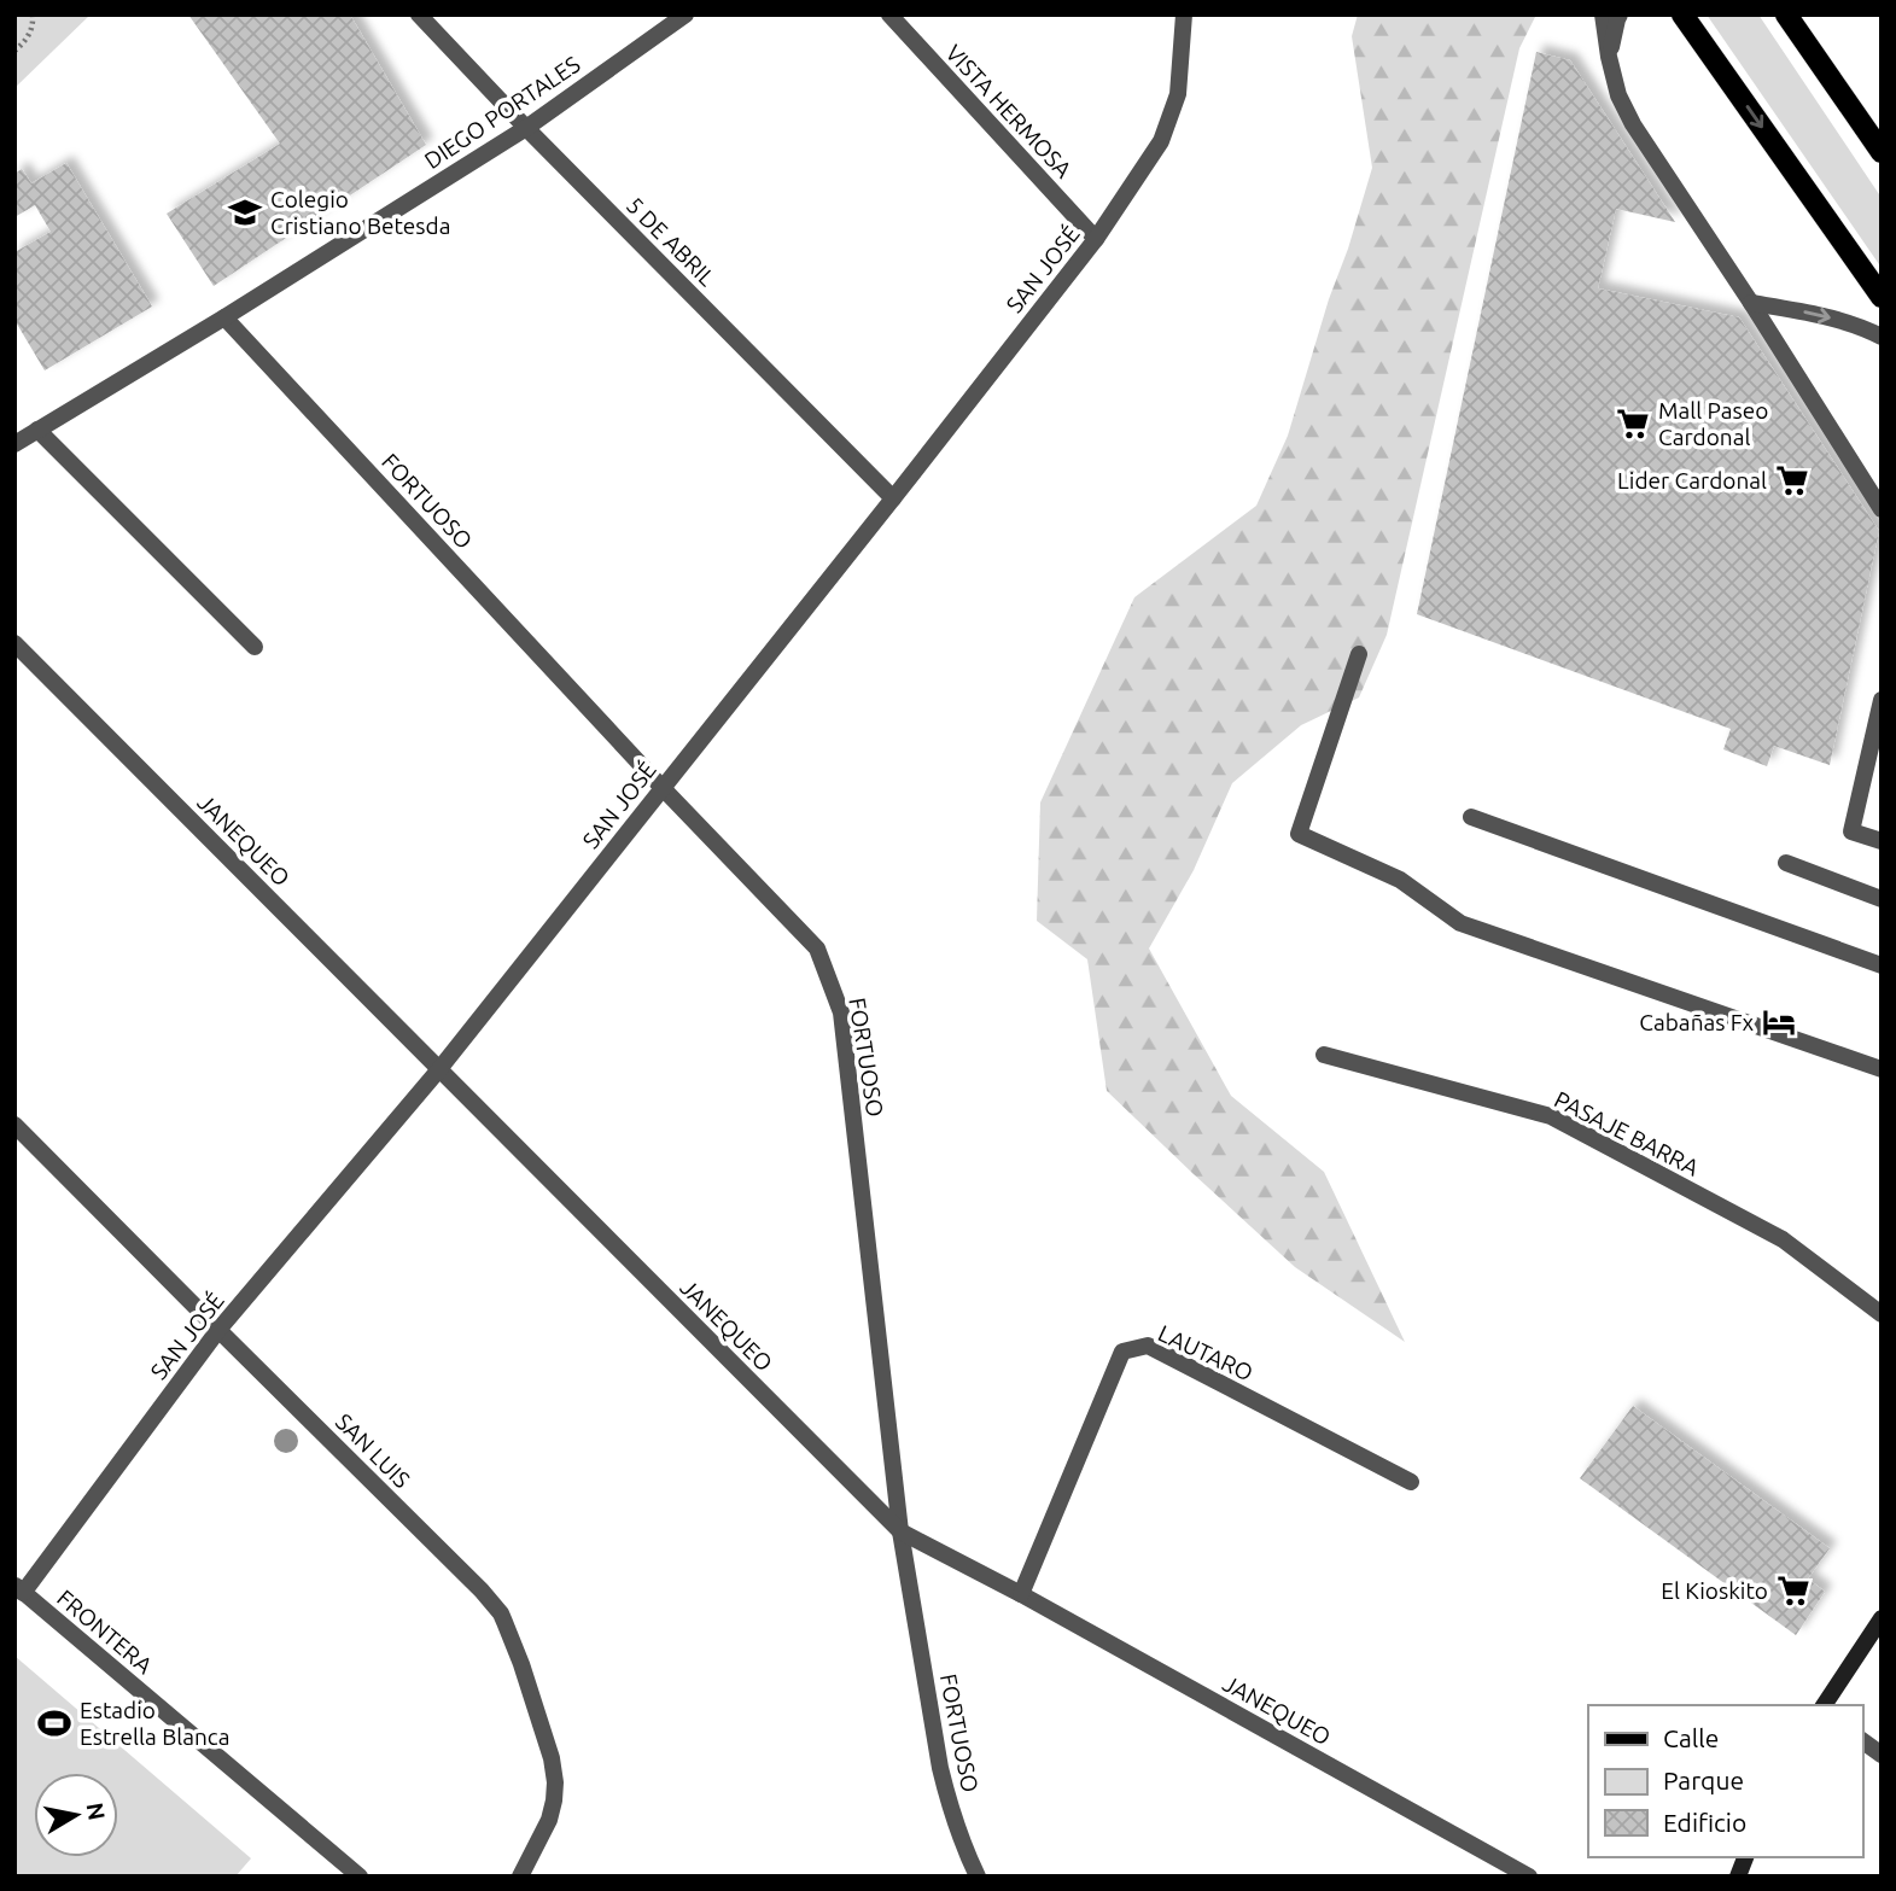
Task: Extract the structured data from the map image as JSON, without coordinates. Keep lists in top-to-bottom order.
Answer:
{
  "streets": {
    "street": [
      "VISTA HERMOSA",
      "DIEGO PORTALES",
      "5 DE ABRIL",
      "SAN JOSÉ",
      "FORTUOSO",
      "JANEQUEO",
      "PASAJE BARRA",
      "LAUTARO",
      "SAN LUIS",
      "FRONTERA"
    ]
  },
  "crossings": [
    ["VISTA HERMOSA", "SAN JOSÉ"],
    ["DIEGO PORTALES", "5 DE ABRIL"],
    ["DIEGO PORTALES", "FORTUOSO"],
    ["5 DE ABRIL", "SAN JOSÉ"],
    ["SAN JOSÉ", "FORTUOSO"],
    ["SAN JOSÉ", "JANEQUEO"],
    ["SAN JOSÉ", "SAN LUIS"],
    ["SAN JOSÉ", "FRONTERA"],
    ["FORTUOSO", "JANEQUEO"],
    ["JANEQUEO", "LAUTARO"]
  ],
  "places": {
    "school or university": ["Colegio Cristiano Betesda"],
    "supermarket": ["Mall Paseo Cardonal", "Lider Cardonal", "El Kioskito"],
    "hotel": ["Cabañas Fx"],
    "sports": ["Estadio Estrella Blanca"]
  },
  "legend": ["Calle", "Parque", "Edificio"],
  "north": "right"
}
